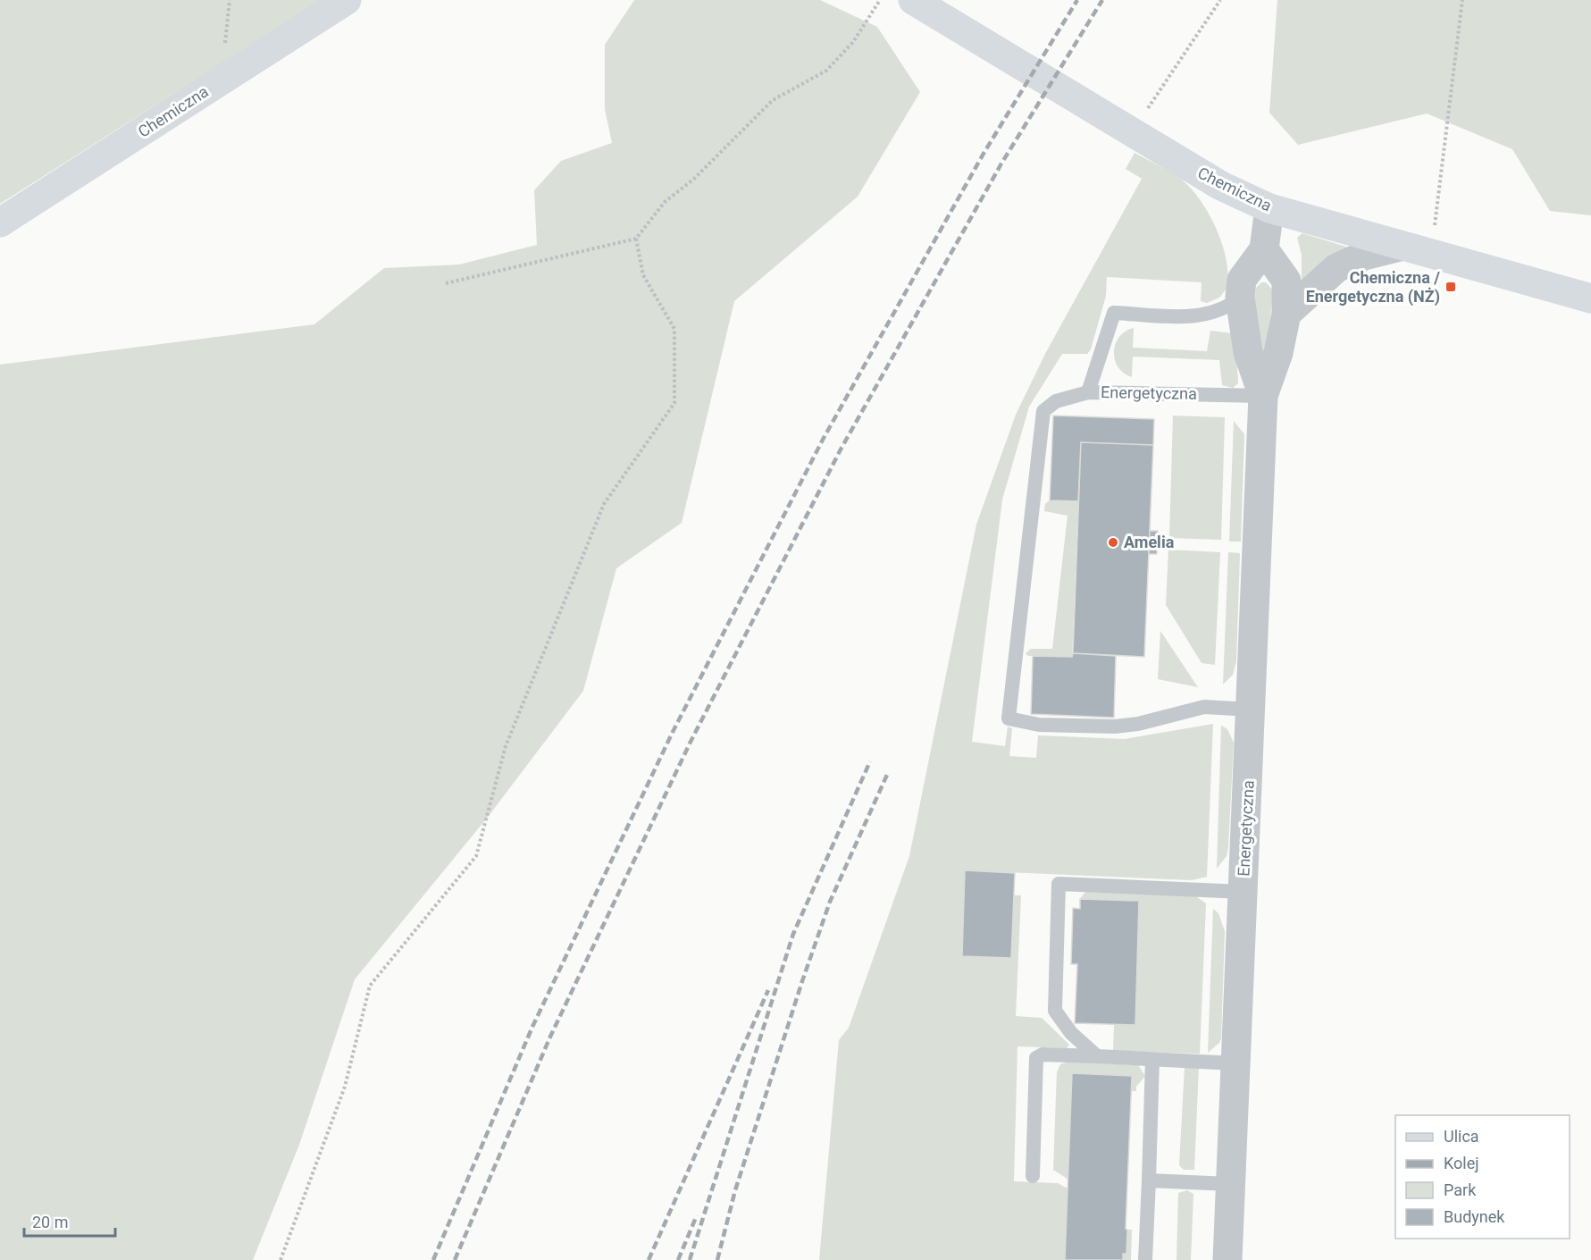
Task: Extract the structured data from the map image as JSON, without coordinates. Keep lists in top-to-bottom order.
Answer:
{
  "streets": {
    "street": ["Chemiczna", "Energetyczna"]
  },
  "crossings": [
    ["Chemiczna", "Energetyczna"]
  ],
  "places": {
    "transit": ["Chemiczna / Energetyczna (NŻ)"],
    "other": ["Amelia"]
  },
  "legend": [
    "Ulica",
    "Kolej",
    "Park",
    "Budynek"
  ],
  "scale_bar": "20 m"
}
